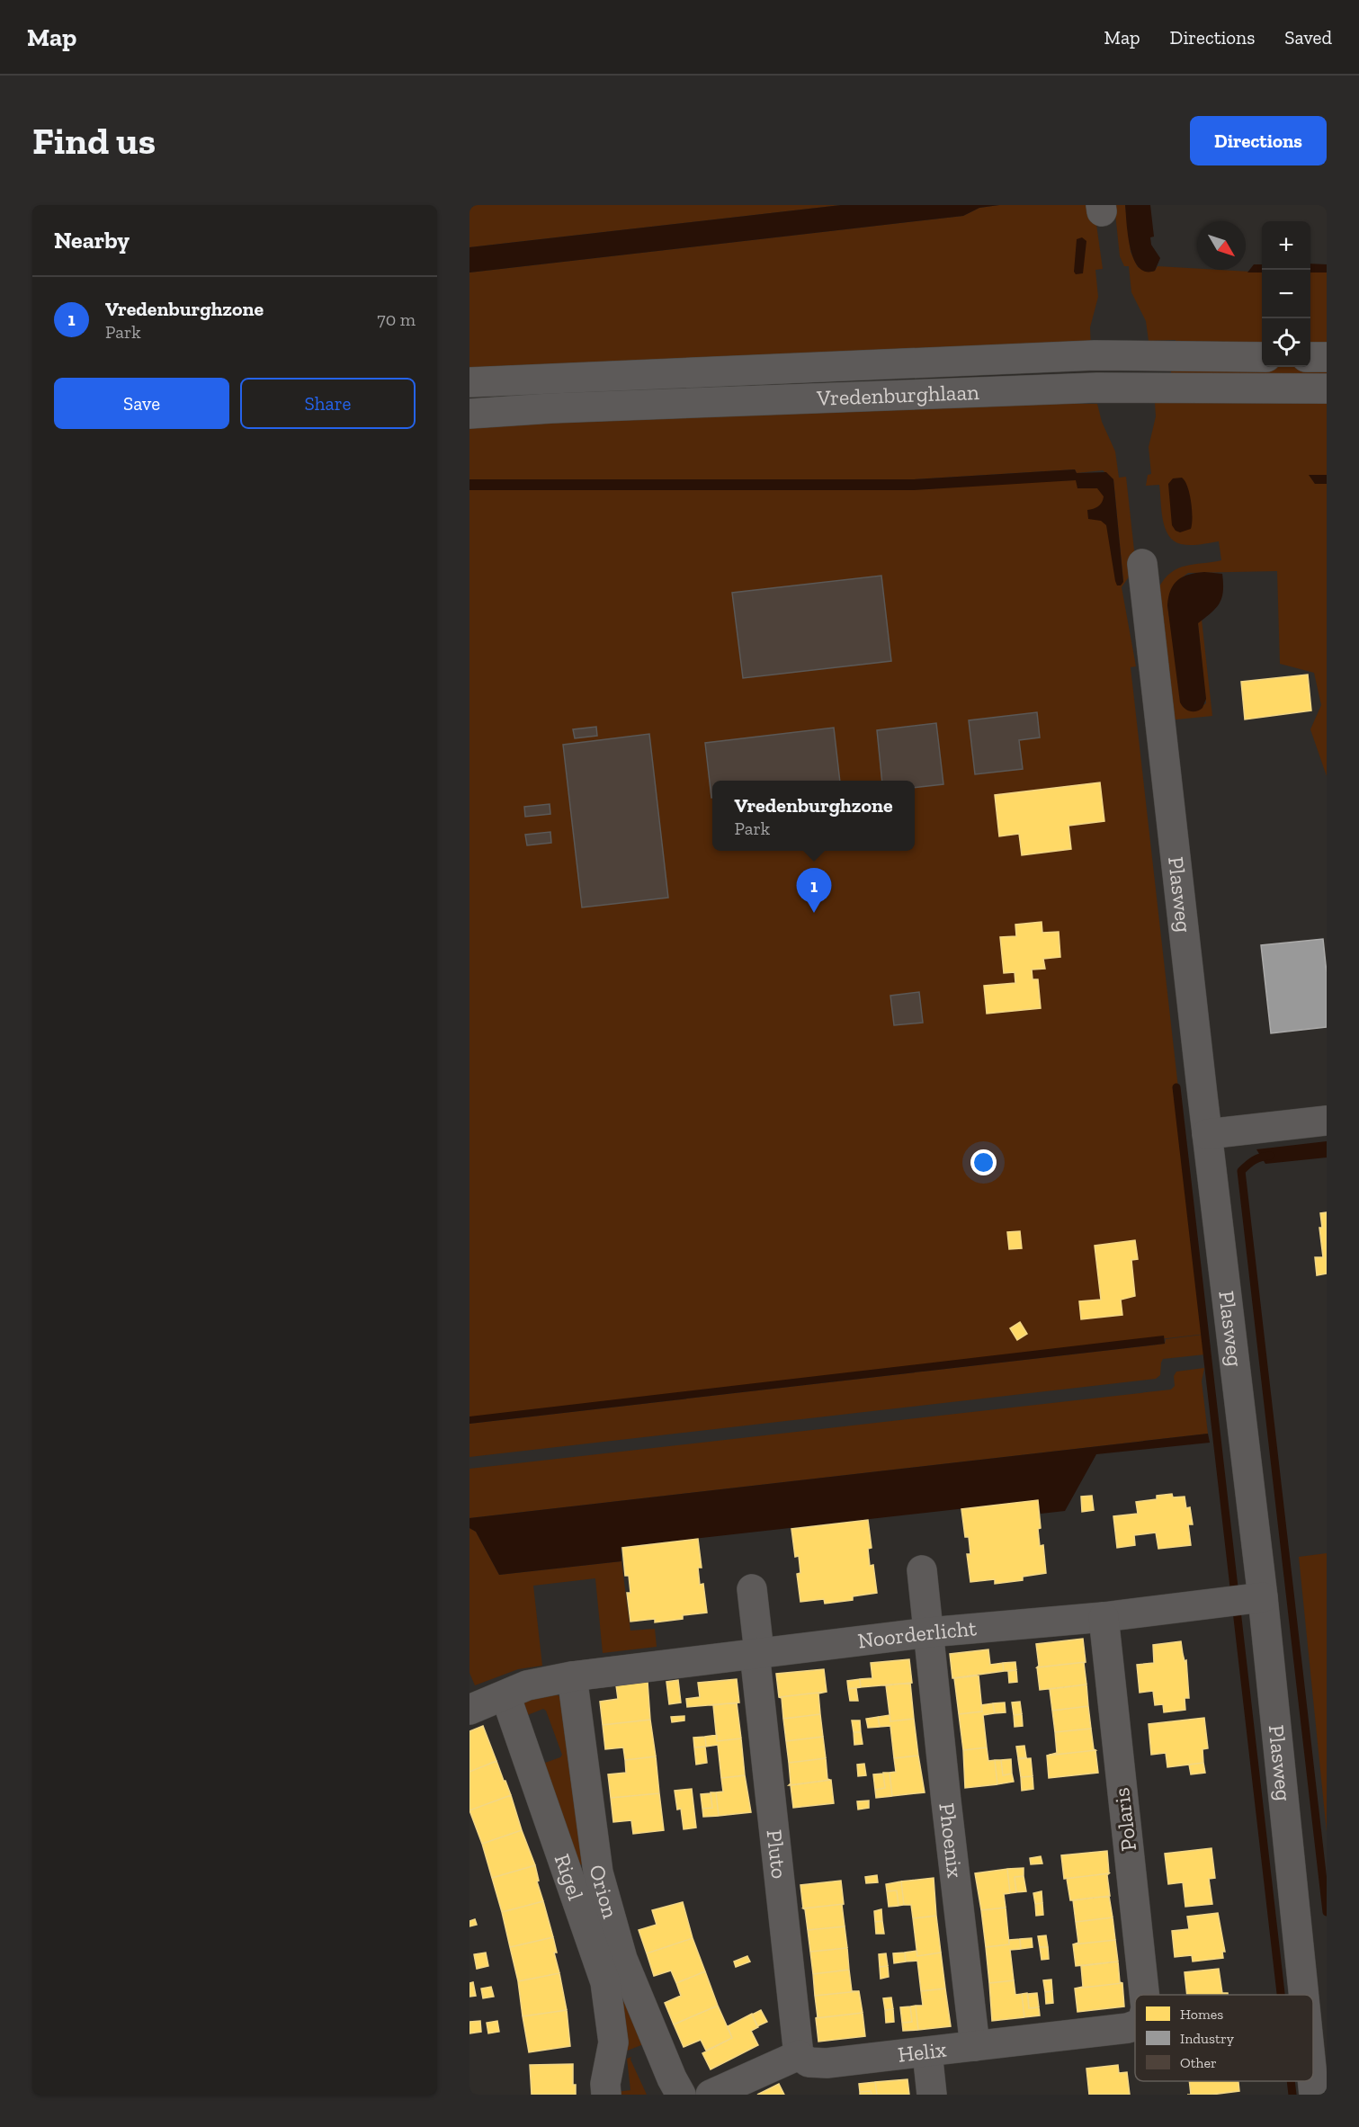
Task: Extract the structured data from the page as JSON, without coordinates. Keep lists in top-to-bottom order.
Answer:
{
  "streets": {
    "street": [
      "Vredenburghlaan",
      "Plasweg",
      "Noorderlicht",
      "Polaris",
      "Phoenix",
      "Pluto",
      "Rigel",
      "Orion",
      "Helix"
    ]
  },
  "crossings": [
    ["Plasweg", "Noorderlicht"],
    ["Noorderlicht", "Polaris"],
    ["Noorderlicht", "Phoenix"],
    ["Noorderlicht", "Pluto"],
    ["Noorderlicht", "Orion"],
    ["Phoenix", "Helix"],
    ["Pluto", "Helix"]
  ],
  "legend": ["Homes", "Industry", "Other"],
  "north": "bottom right",
  "page": {
    "header": "Map",
    "nav": ["Map", "Directions", "Saved"],
    "buttons": [
      "Directions",
      ["Save", "Share"]
    ],
    "title": "Find us",
    "heading": "Nearby",
    "map_buttons": ["+", "−"],
    "list": [
      {
        "mark": "1",
        "name": "Vredenburghzone",
        "note": "Park",
        "value": "70 m"
      }
    ],
    "popup": ["Vredenburghzone", "Park"],
    "pins": "1"
  }
}
